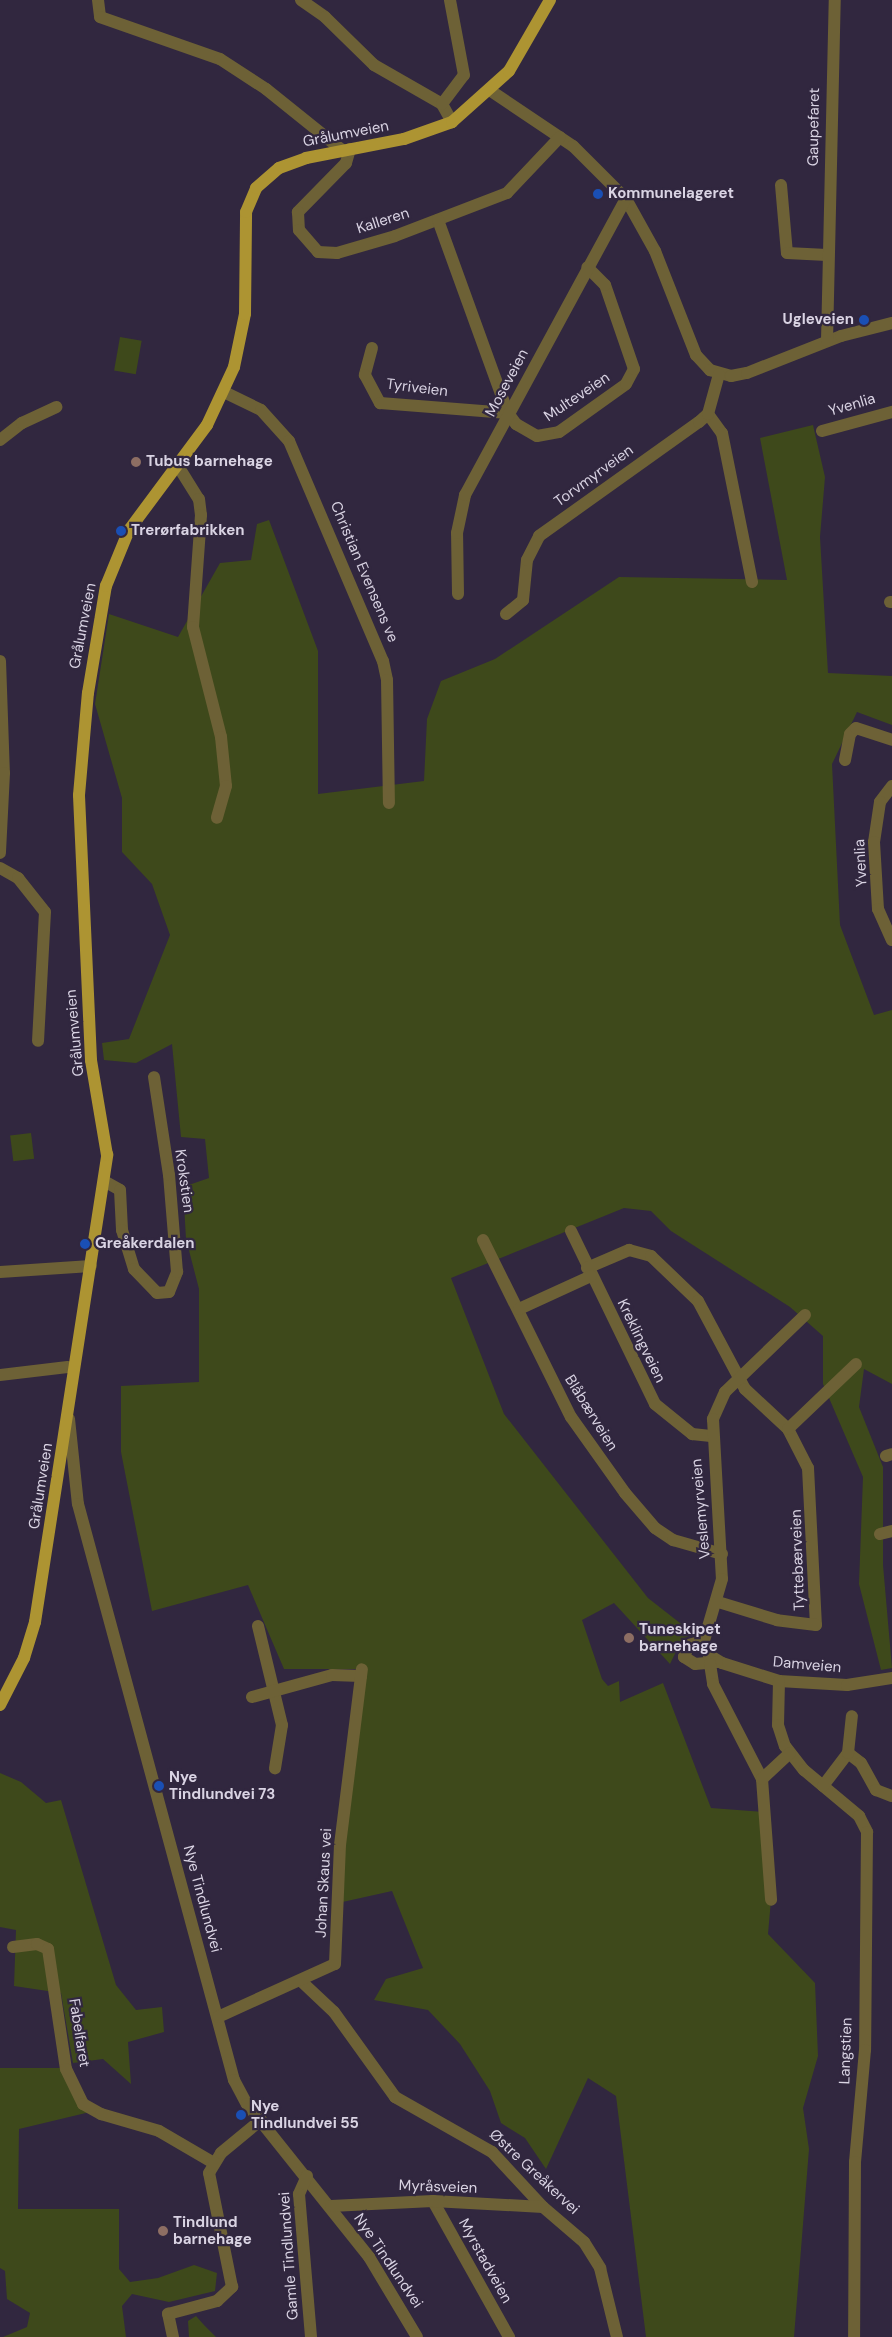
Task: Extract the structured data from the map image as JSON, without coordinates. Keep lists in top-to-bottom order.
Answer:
{
  "streets": {
    "main road": ["Grålumveien"],
    "street": [
      "Gaupefaret",
      "Kalleren",
      "Moseveien",
      "Tyriveien",
      "Multeveien",
      "Yvenlia",
      "Torvmyrveien",
      "Christian Evensens ve",
      "Krokstien",
      "Kreklingveien",
      "Blåbærveien",
      "Veslemyrveien",
      "Tyttebærveien",
      "Damveien",
      "Johan Skaus vei",
      "Nye Tindlundvei",
      "Fabelfaret",
      "Langstien",
      "Østre Greåkervei",
      "Myråsveien",
      "Gamle Tindlundvei",
      "Myrstadveien"
    ]
  },
  "crossings": [
    ["Grålumveien", "Kalleren"],
    ["Grålumveien", "Christian Evensens ve"],
    ["Grålumveien", "Krokstien"],
    ["Grålumveien", "Nye Tindlundvei"],
    ["Kalleren", "Multeveien"],
    ["Moseveien", "Tyriveien"],
    ["Moseveien", "Multeveien"],
    ["Tyriveien", "Multeveien"],
    ["Kreklingveien", "Veslemyrveien"],
    ["Kreklingveien", "Tyttebærveien"],
    ["Blåbærveien", "Veslemyrveien"],
    ["Blåbærveien", "Tyttebærveien"],
    ["Veslemyrveien", "Tyttebærveien"],
    ["Veslemyrveien", "Damveien"],
    ["Damveien", "Langstien"],
    ["Johan Skaus vei", "Nye Tindlundvei"],
    ["Johan Skaus vei", "Østre Greåkervei"],
    ["Nye Tindlundvei", "Myråsveien"],
    ["Nye Tindlundvei", "Gamle Tindlundvei"],
    ["Østre Greåkervei", "Myråsveien"],
    ["Myråsveien", "Myrstadveien"]
  ],
  "places": [
    "Kommunelageret",
    "Ugleveien",
    "Tubus barnehage",
    "Trerørfabrikken",
    "Greåkerdalen",
    "Tuneskipet barnehage",
    "Nye Tindlundvei 73",
    "Nye Tindlundvei 55",
    "Tindlund barnehage"
  ]
}
